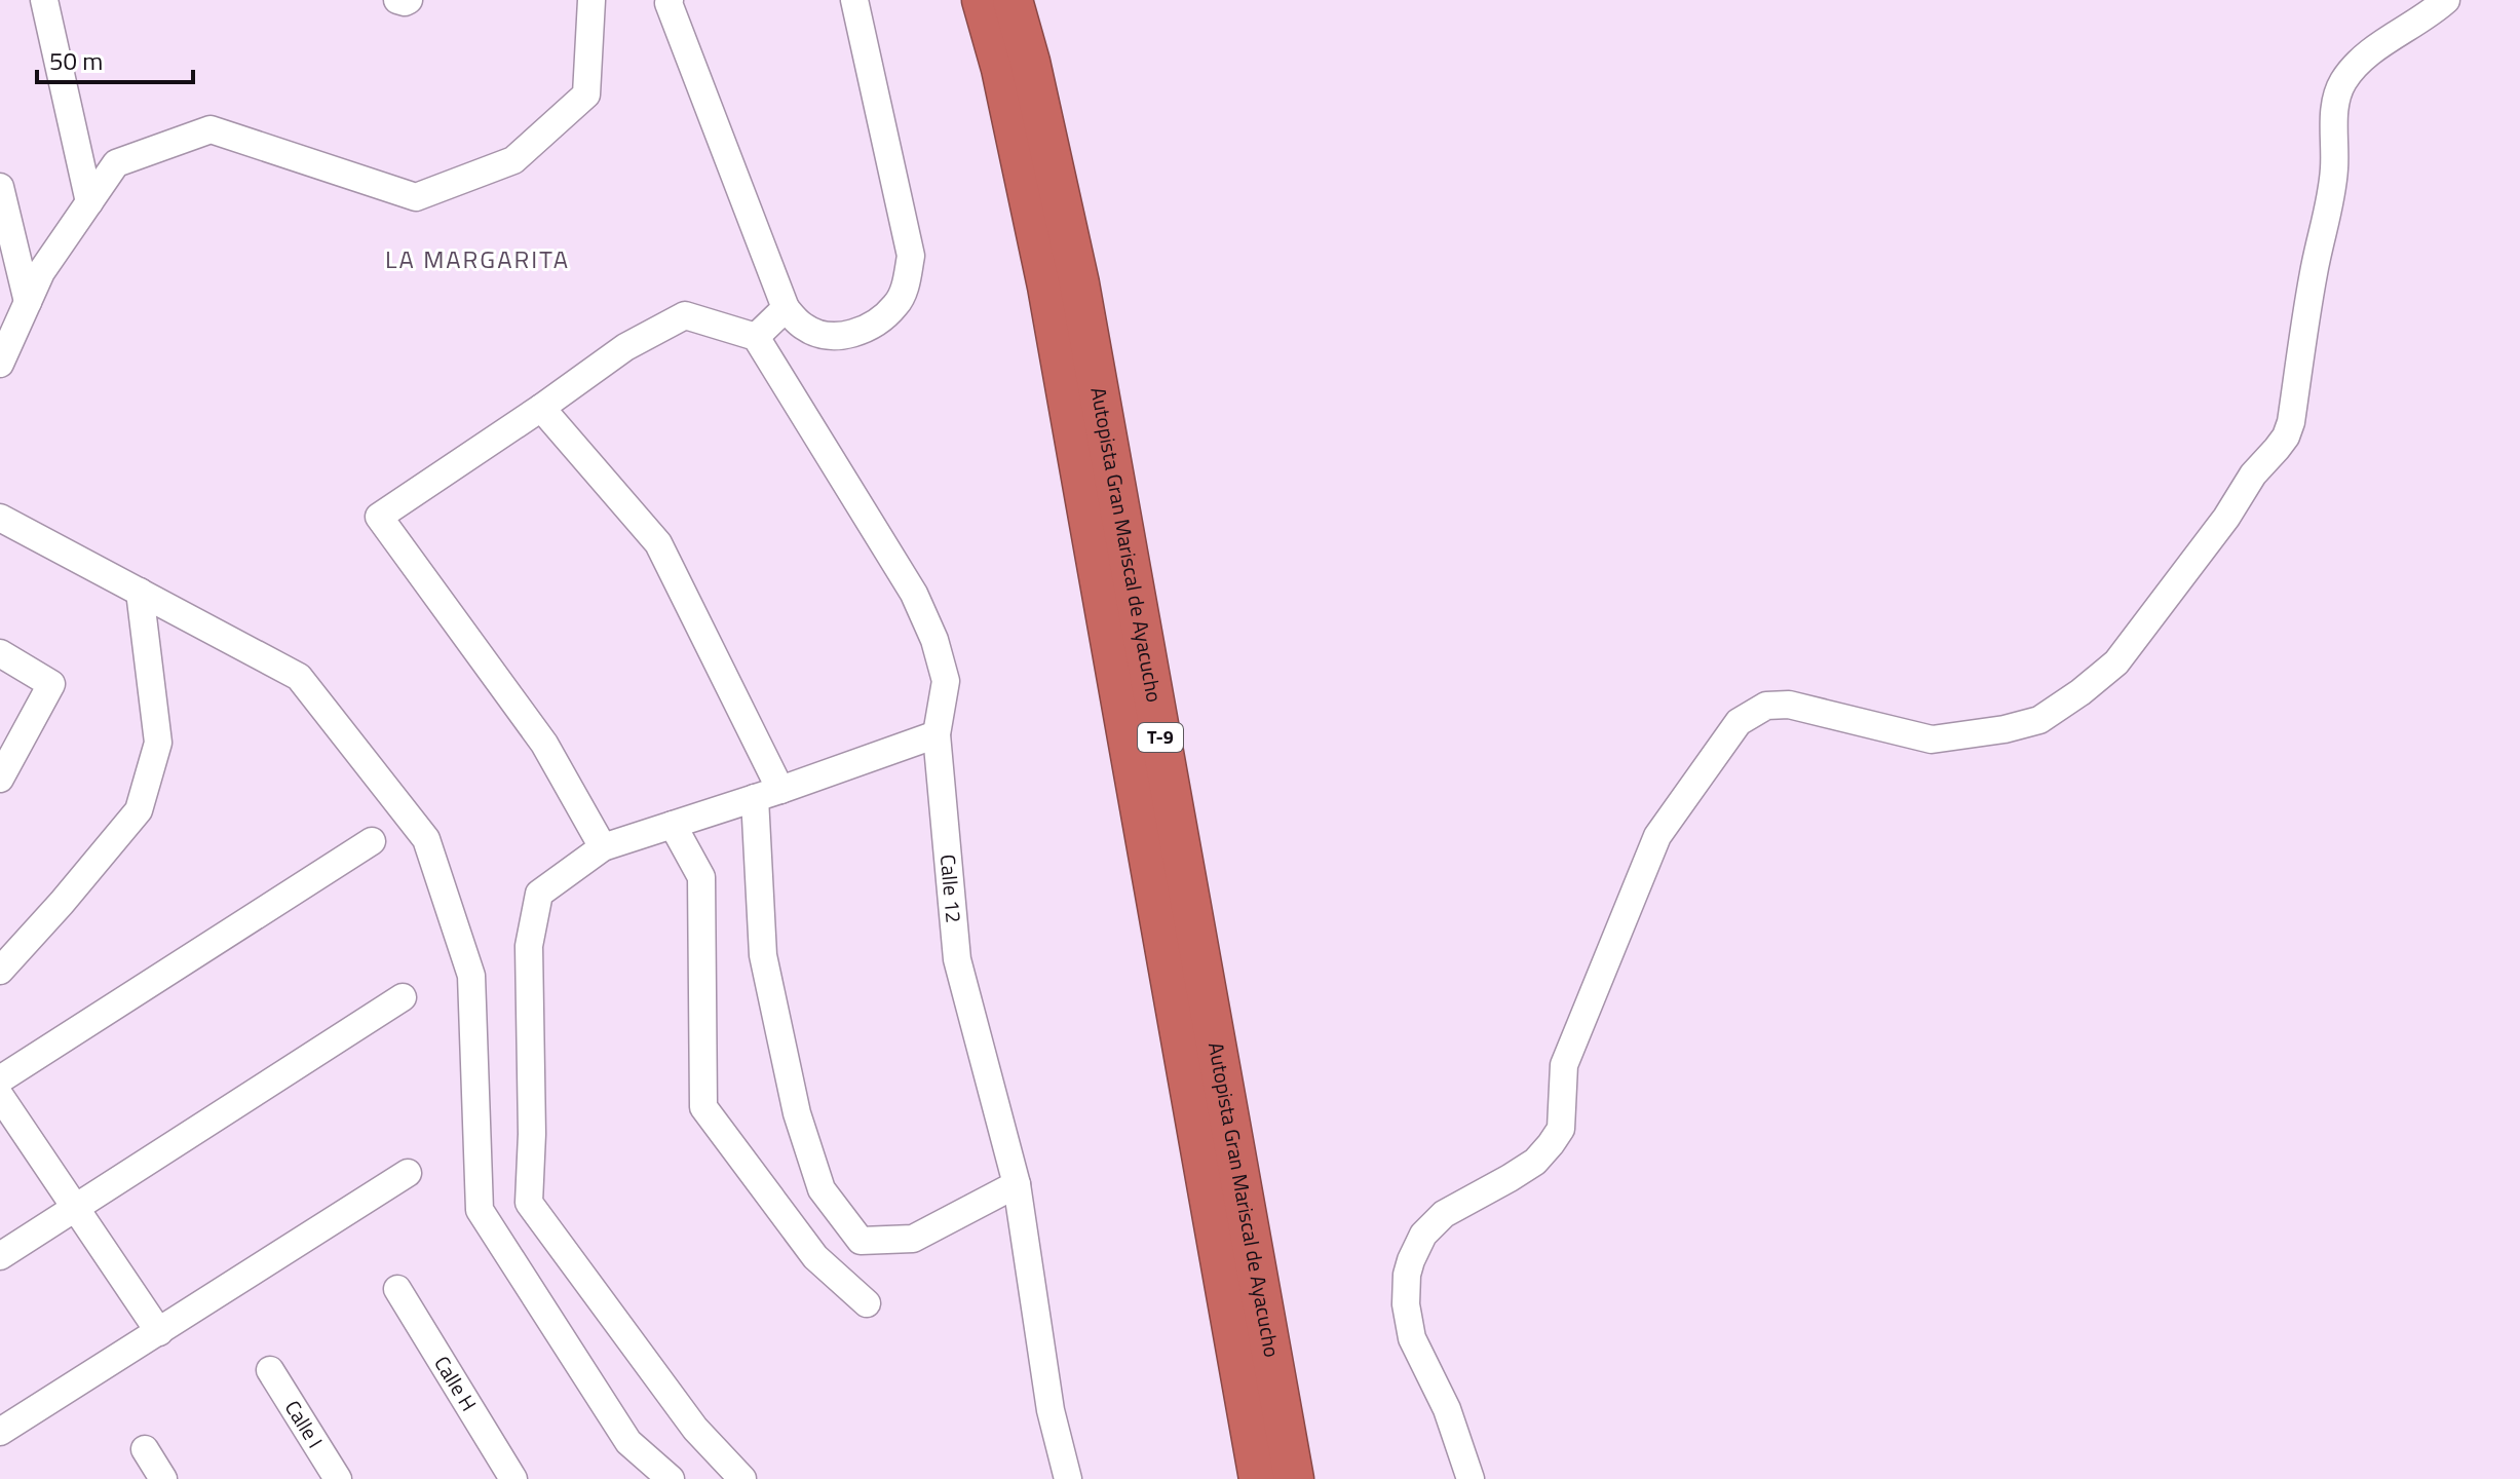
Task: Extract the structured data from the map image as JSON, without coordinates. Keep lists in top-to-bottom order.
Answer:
{
  "streets": {
    "highway": ["Autopista Gran Mariscal de Ayacucho", "T-9"],
    "street": ["Calle 12", "Calle H", "Calle I"]
  },
  "districts": ["LA MARGARITA"],
  "scale_bar": "50 m"
}
